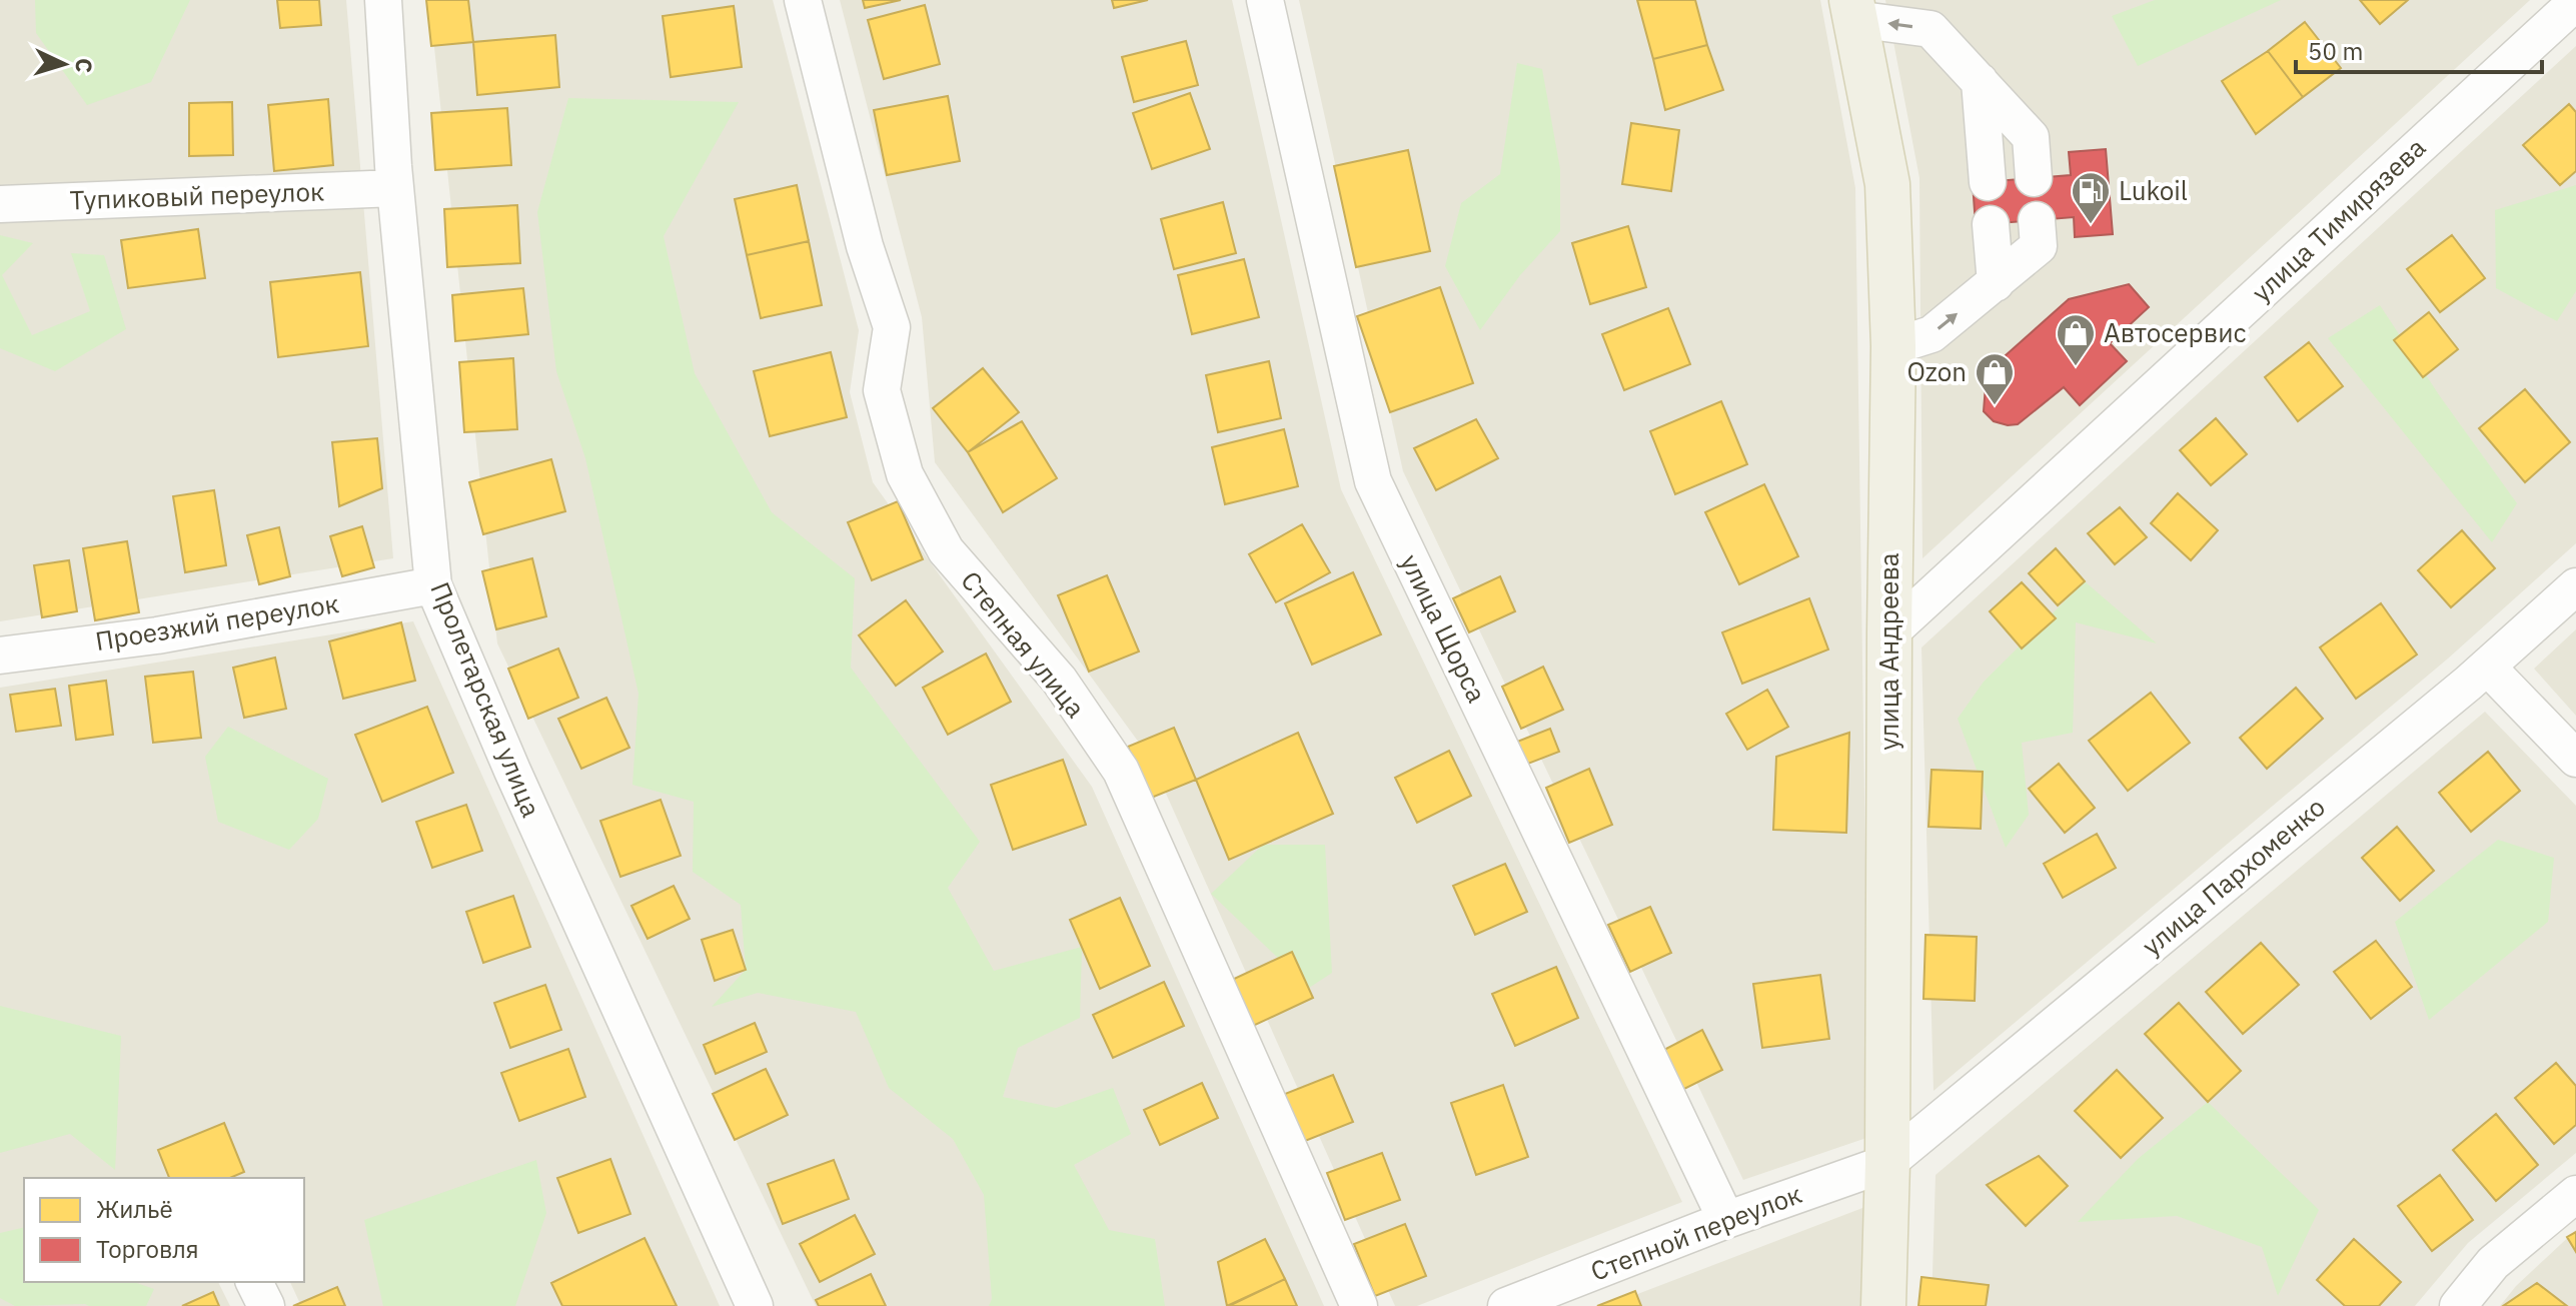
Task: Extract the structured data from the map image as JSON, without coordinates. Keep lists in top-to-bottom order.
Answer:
{
  "streets": {
    "main road": ["улица Андреева"],
    "street": [
      "Тупиковый переулок",
      "улица Тимирязева",
      "Проезжий переулок",
      "улица Щорса",
      "Степная улица",
      "Пролетарская улица",
      "улица Пархоменко",
      "Степной переулок"
    ]
  },
  "crossings": [
    ["Тупиковый переулок", "Пролетарская улица"],
    ["улица Тимирязева", "улица Андреева"],
    ["Проезжий переулок", "Пролетарская улица"],
    ["улица Щорса", "Степной переулок"],
    ["улица Андреева", "улица Пархоменко"],
    ["улица Андреева", "Степной переулок"],
    ["улица Пархоменко", "Степной переулок"]
  ],
  "places": {
    "fuel station": ["Lukoil"],
    "shop": ["Автосервис", "Ozon"]
  },
  "legend": ["Жильё", "Торговля"],
  "scale_bar": "50 m",
  "north": "right"
}
